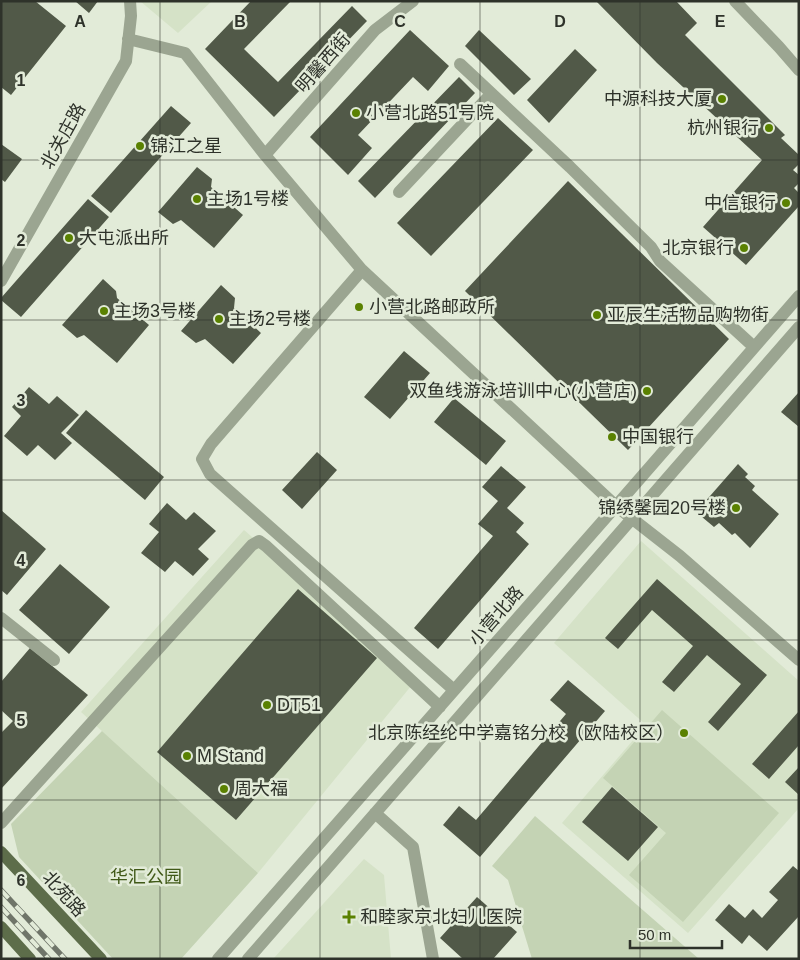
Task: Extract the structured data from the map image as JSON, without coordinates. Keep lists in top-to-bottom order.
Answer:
{
  "streets": {
    "main road": ["北苑路"],
    "street": ["明馨西街", "北关庄路", "小营北路"]
  },
  "parks": ["华汇公园"],
  "places": {
    "other": [
      "中源科技大厦",
      "小营北路51号院",
      "杭州银行",
      "锦江之星",
      "主场1号楼",
      "中信银行",
      "大屯派出所",
      "北京银行",
      "小营北路邮政所",
      "主场3号楼",
      "亚辰生活物品购物街",
      "主场2号楼",
      "双鱼线游泳培训中心(小营店)",
      "中国银行",
      "锦绣馨园20号楼",
      "DT51",
      "北京陈经纶中学嘉铭分校（欧陆校区）",
      "M Stand",
      "周大福"
    ],
    "health": ["和睦家京北妇儿医院"]
  },
  "scale_bar": "50 m",
  "grid": {
    "columns": [
      "A",
      "B",
      "C",
      "D",
      "E"
    ],
    "rows": [
      "1",
      "2",
      "3",
      "4",
      "5",
      "6"
    ]
  }
}
